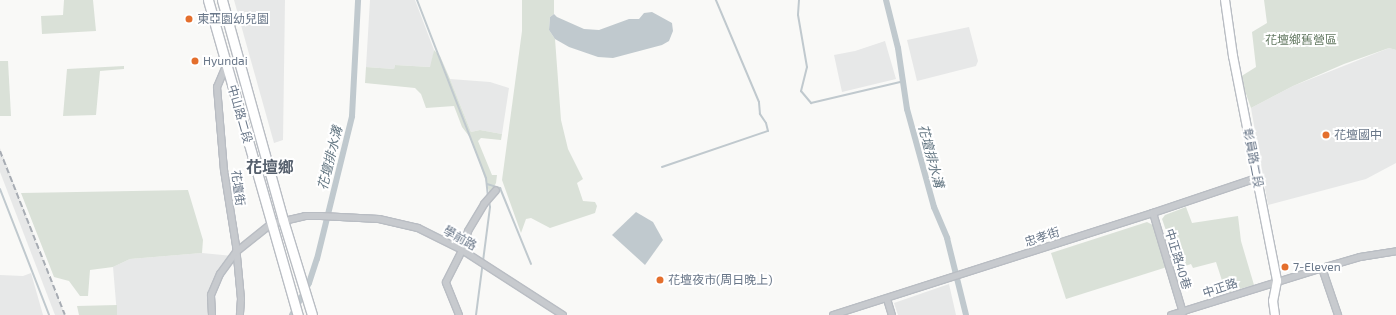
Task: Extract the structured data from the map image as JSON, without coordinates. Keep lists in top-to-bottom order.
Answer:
{
  "streets": {
    "main road": ["中山路二段", "彰員路二段"],
    "street": [
      "花壇街",
      "忠孝街",
      "學前路",
      "中正路40巷",
      "中正路"
    ]
  },
  "crossings": [
    ["中山路二段", "花壇街"],
    ["中山路二段", "學前路"],
    ["彰員路二段", "忠孝街"],
    ["彰員路二段", "中正路"],
    ["忠孝街", "中正路40巷"],
    ["中正路40巷", "中正路"]
  ],
  "districts": ["花壇鄉"],
  "water": ["花壇排水溝"],
  "parks": ["花壇鄉舊營區"],
  "places": [
    "東亞園幼兒園",
    "Hyundai",
    "花壇國中",
    "7-Eleven",
    "花壇夜市(周日晚上)"
  ]
}
